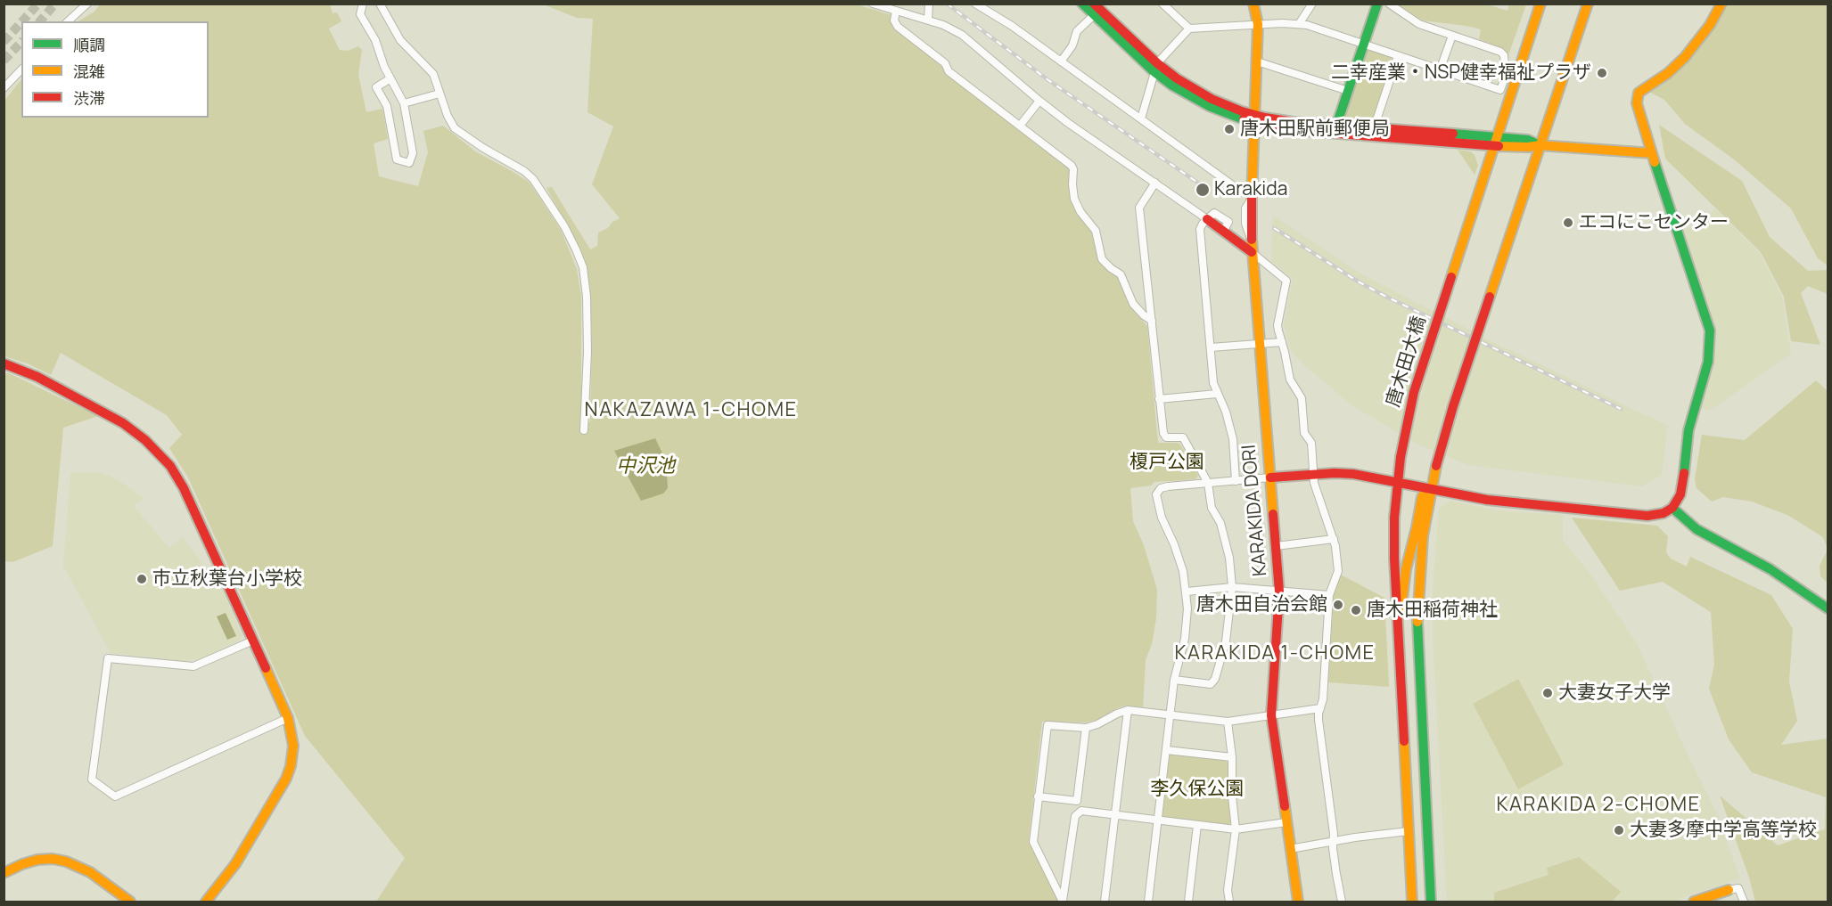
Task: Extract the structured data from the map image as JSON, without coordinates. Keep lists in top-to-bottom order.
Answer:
{
  "streets": {
    "street": ["唐木田大橋", "KARAKIDA DORI"]
  },
  "districts": ["NAKAZAWA 1-CHOME", "KARAKIDA 1-CHOME", "KARAKIDA 2-CHOME"],
  "water": ["中沢池"],
  "parks": ["榎戸公園", "李久保公園"],
  "places": [
    "二幸産業・NSP健幸福祉プラザ",
    "唐木田駅前郵便局",
    "Karakida",
    "エコにこセンター",
    "市立秋葉台小学校",
    "唐木田自治会館",
    "唐木田稲荷神社",
    "大妻女子大学",
    "大妻多摩中学高等学校"
  ],
  "legend": ["順調", "混雑", "渋滞"]
}
